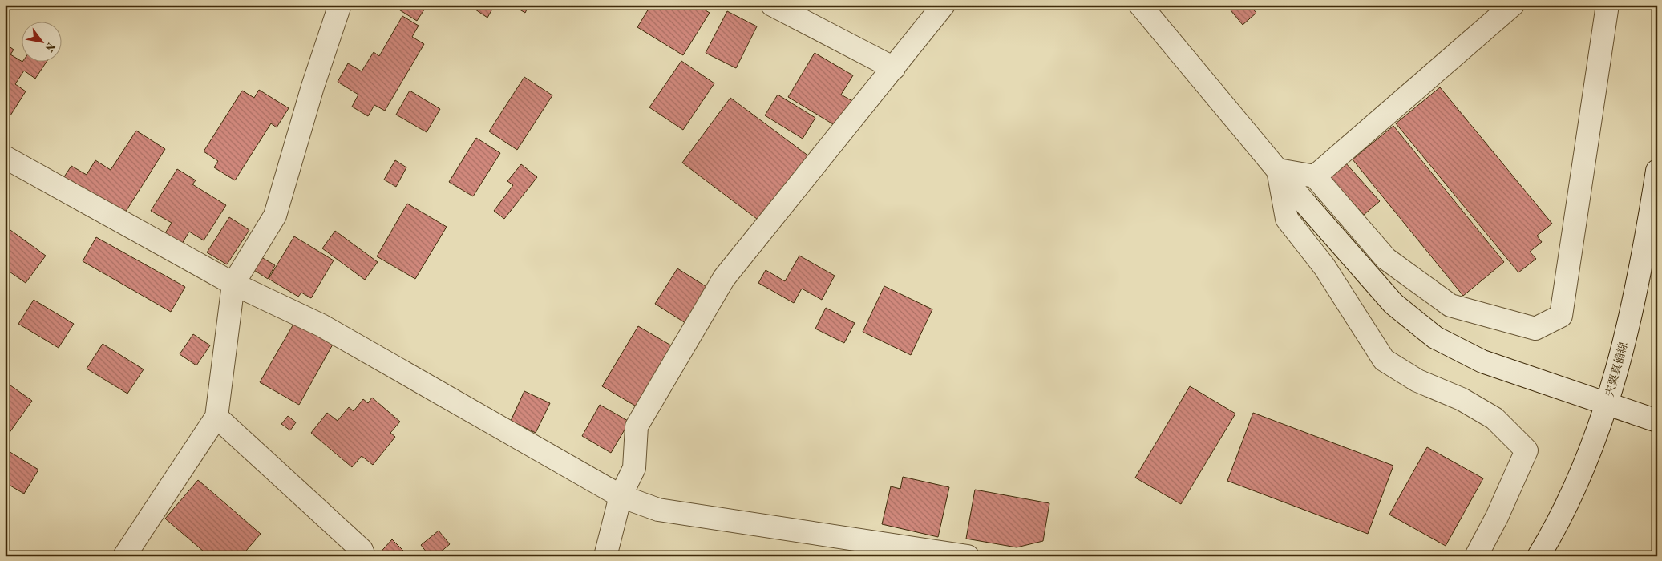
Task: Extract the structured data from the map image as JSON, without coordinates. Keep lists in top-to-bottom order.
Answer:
{
  "streets": {
    "street": ["宍粟真備線"]
  },
  "north": "bottom right"
}
